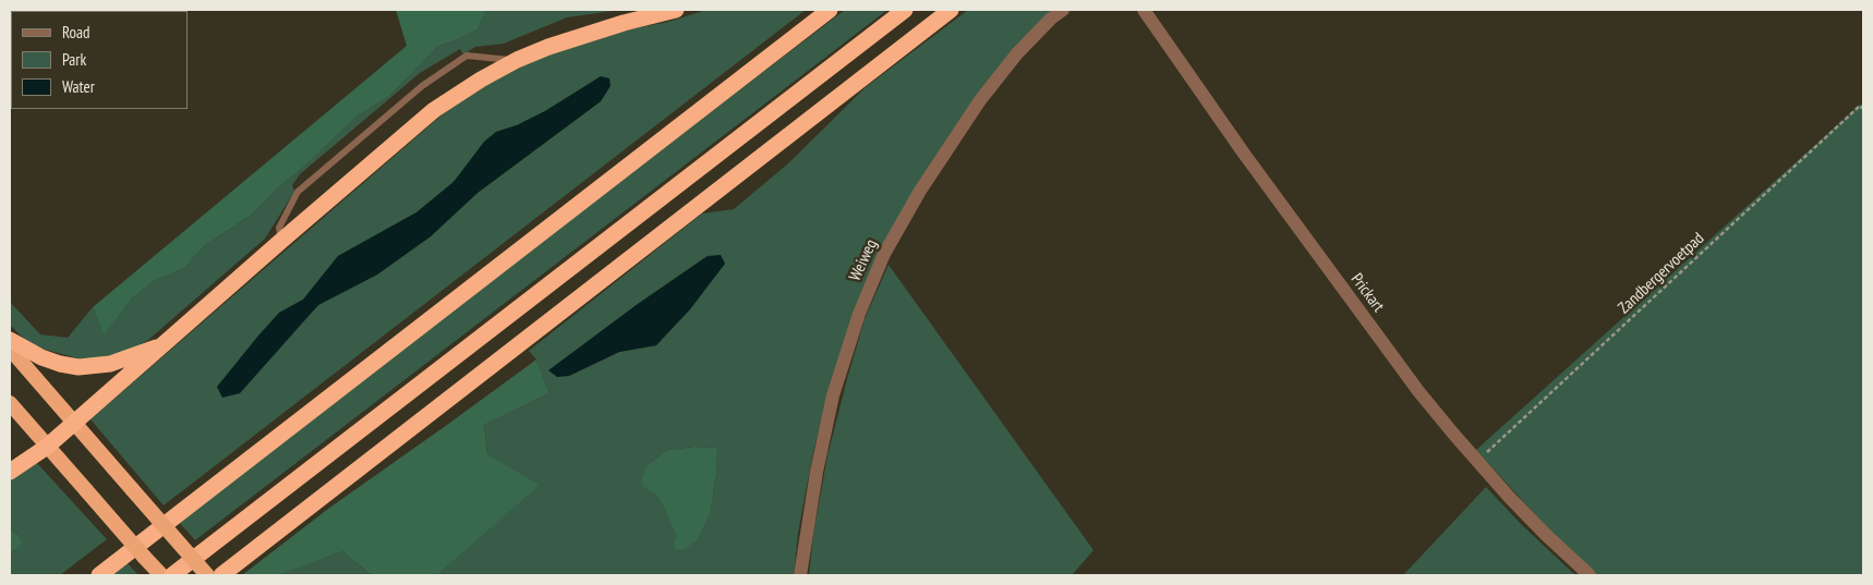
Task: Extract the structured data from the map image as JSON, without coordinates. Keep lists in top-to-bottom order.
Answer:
{
  "streets": {
    "street": ["Weiweg", "Prickart"],
    "path": ["Zandbergervoetpad"]
  },
  "crossings": [
    ["Zandbergervoetpad", "Prickart"]
  ],
  "legend": ["Road", "Park", "Water"]
}
